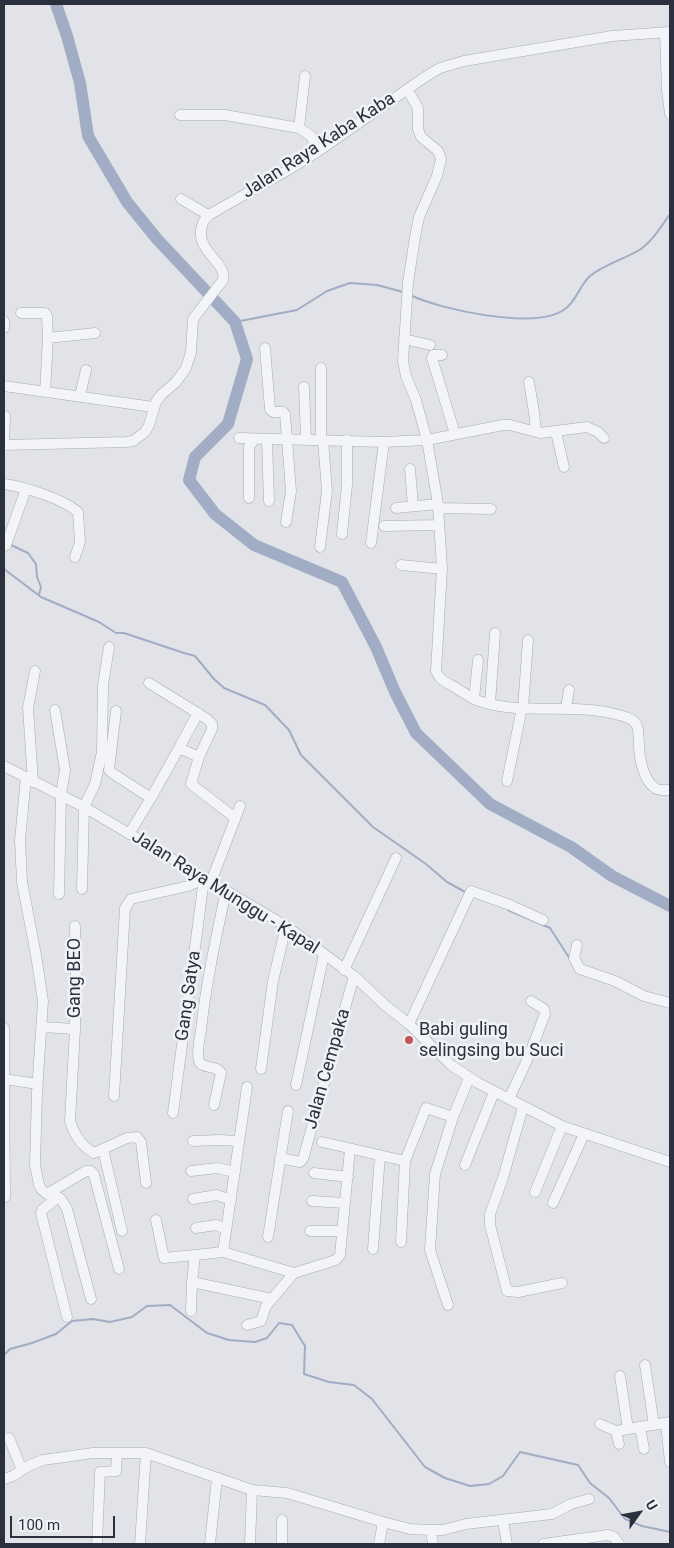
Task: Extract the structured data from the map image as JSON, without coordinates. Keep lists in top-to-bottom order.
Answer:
{
  "streets": {
    "street": [
      "Jalan Raya Kaba Kaba",
      "Jalan Raya Munggu - Kapal",
      "Gang BEO",
      "Gang Satya",
      "Jalan Cempaka"
    ]
  },
  "crossings": [
    ["Jalan Raya Munggu - Kapal", "Gang Satya"],
    ["Jalan Raya Munggu - Kapal", "Jalan Cempaka"]
  ],
  "places": ["Babi guling selingsing bu Suci"],
  "scale_bar": "100 m",
  "north": "top right"
}
